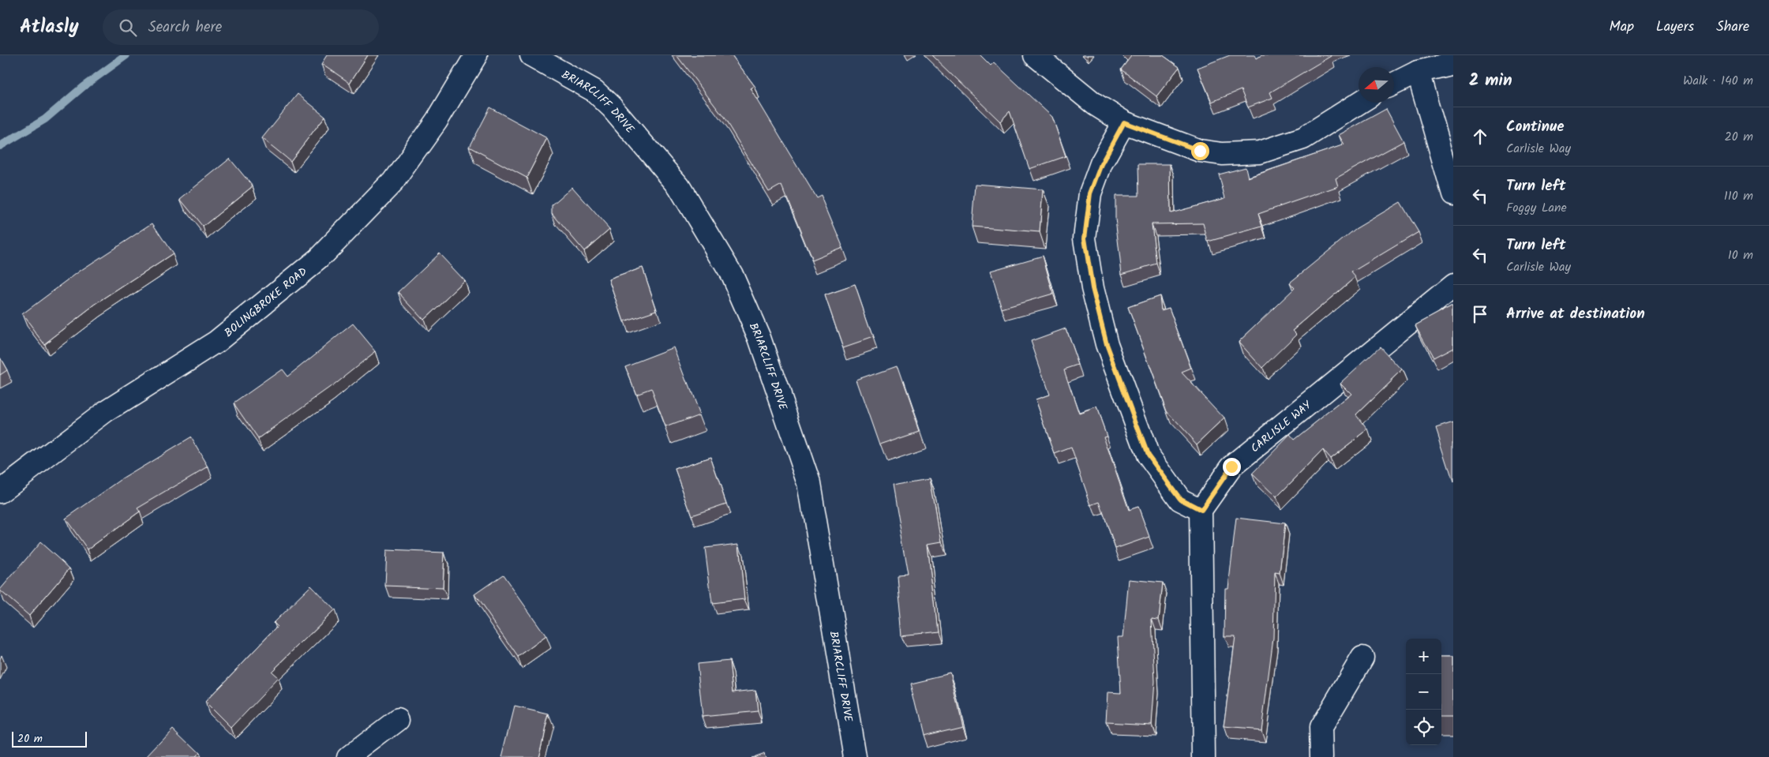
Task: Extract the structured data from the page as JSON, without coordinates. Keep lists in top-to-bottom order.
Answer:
{
  "streets": {
    "street": ["BRIARCLIFF DRIVE", "BOLINGBROKE ROAD", "CARLISLE WAY"]
  },
  "scale_bar": "20 m",
  "north": "left",
  "page": {
    "header": "Atlasly",
    "search": "Search here",
    "nav": ["Map", "Layers", "Share"],
    "heading": ["2 min", "Walk · 140 m"],
    "list": [
      ["Continue", "Carlisle Way", "20 m"],
      ["Turn left", "Foggy Lane", "110 m"],
      ["Turn left", "Carlisle Way", "10 m"],
      "Arrive at destination"
    ],
    "map_buttons": ["+", "−"],
    "scale": "20 m"
  }
}
